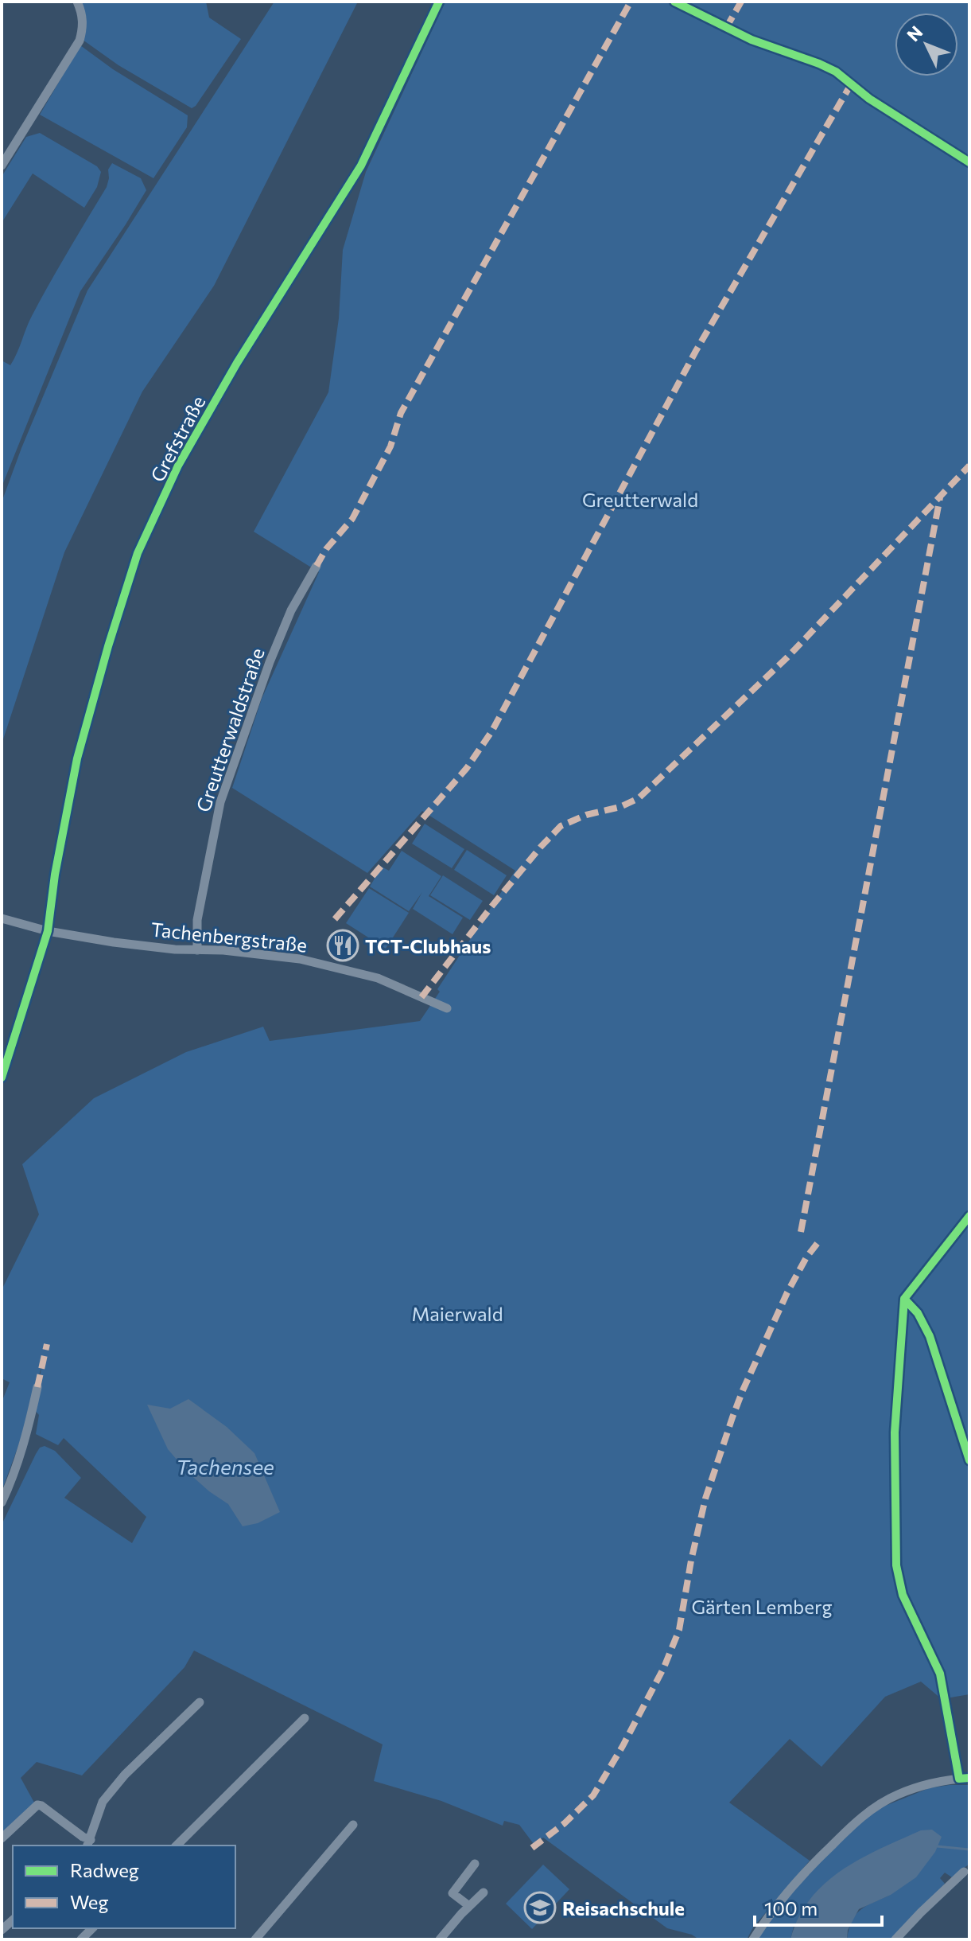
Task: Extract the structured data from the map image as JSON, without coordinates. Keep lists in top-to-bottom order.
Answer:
{
  "streets": {
    "street": ["Grefstraße", "Greutterwaldstraße", "Tachenbergstraße"]
  },
  "crossings": [
    ["Grefstraße", "Tachenbergstraße"],
    ["Greutterwaldstraße", "Tachenbergstraße"]
  ],
  "water": ["Tachensee"],
  "parks": ["Greutterwald", "Maierwald", "Gärten Lemberg"],
  "places": {
    "restaurant": ["TCT-Clubhaus"],
    "school or university": ["Reisachschule"]
  },
  "legend": ["Radweg", "Weg"],
  "scale_bar": "100 m",
  "north": "top left"
}
